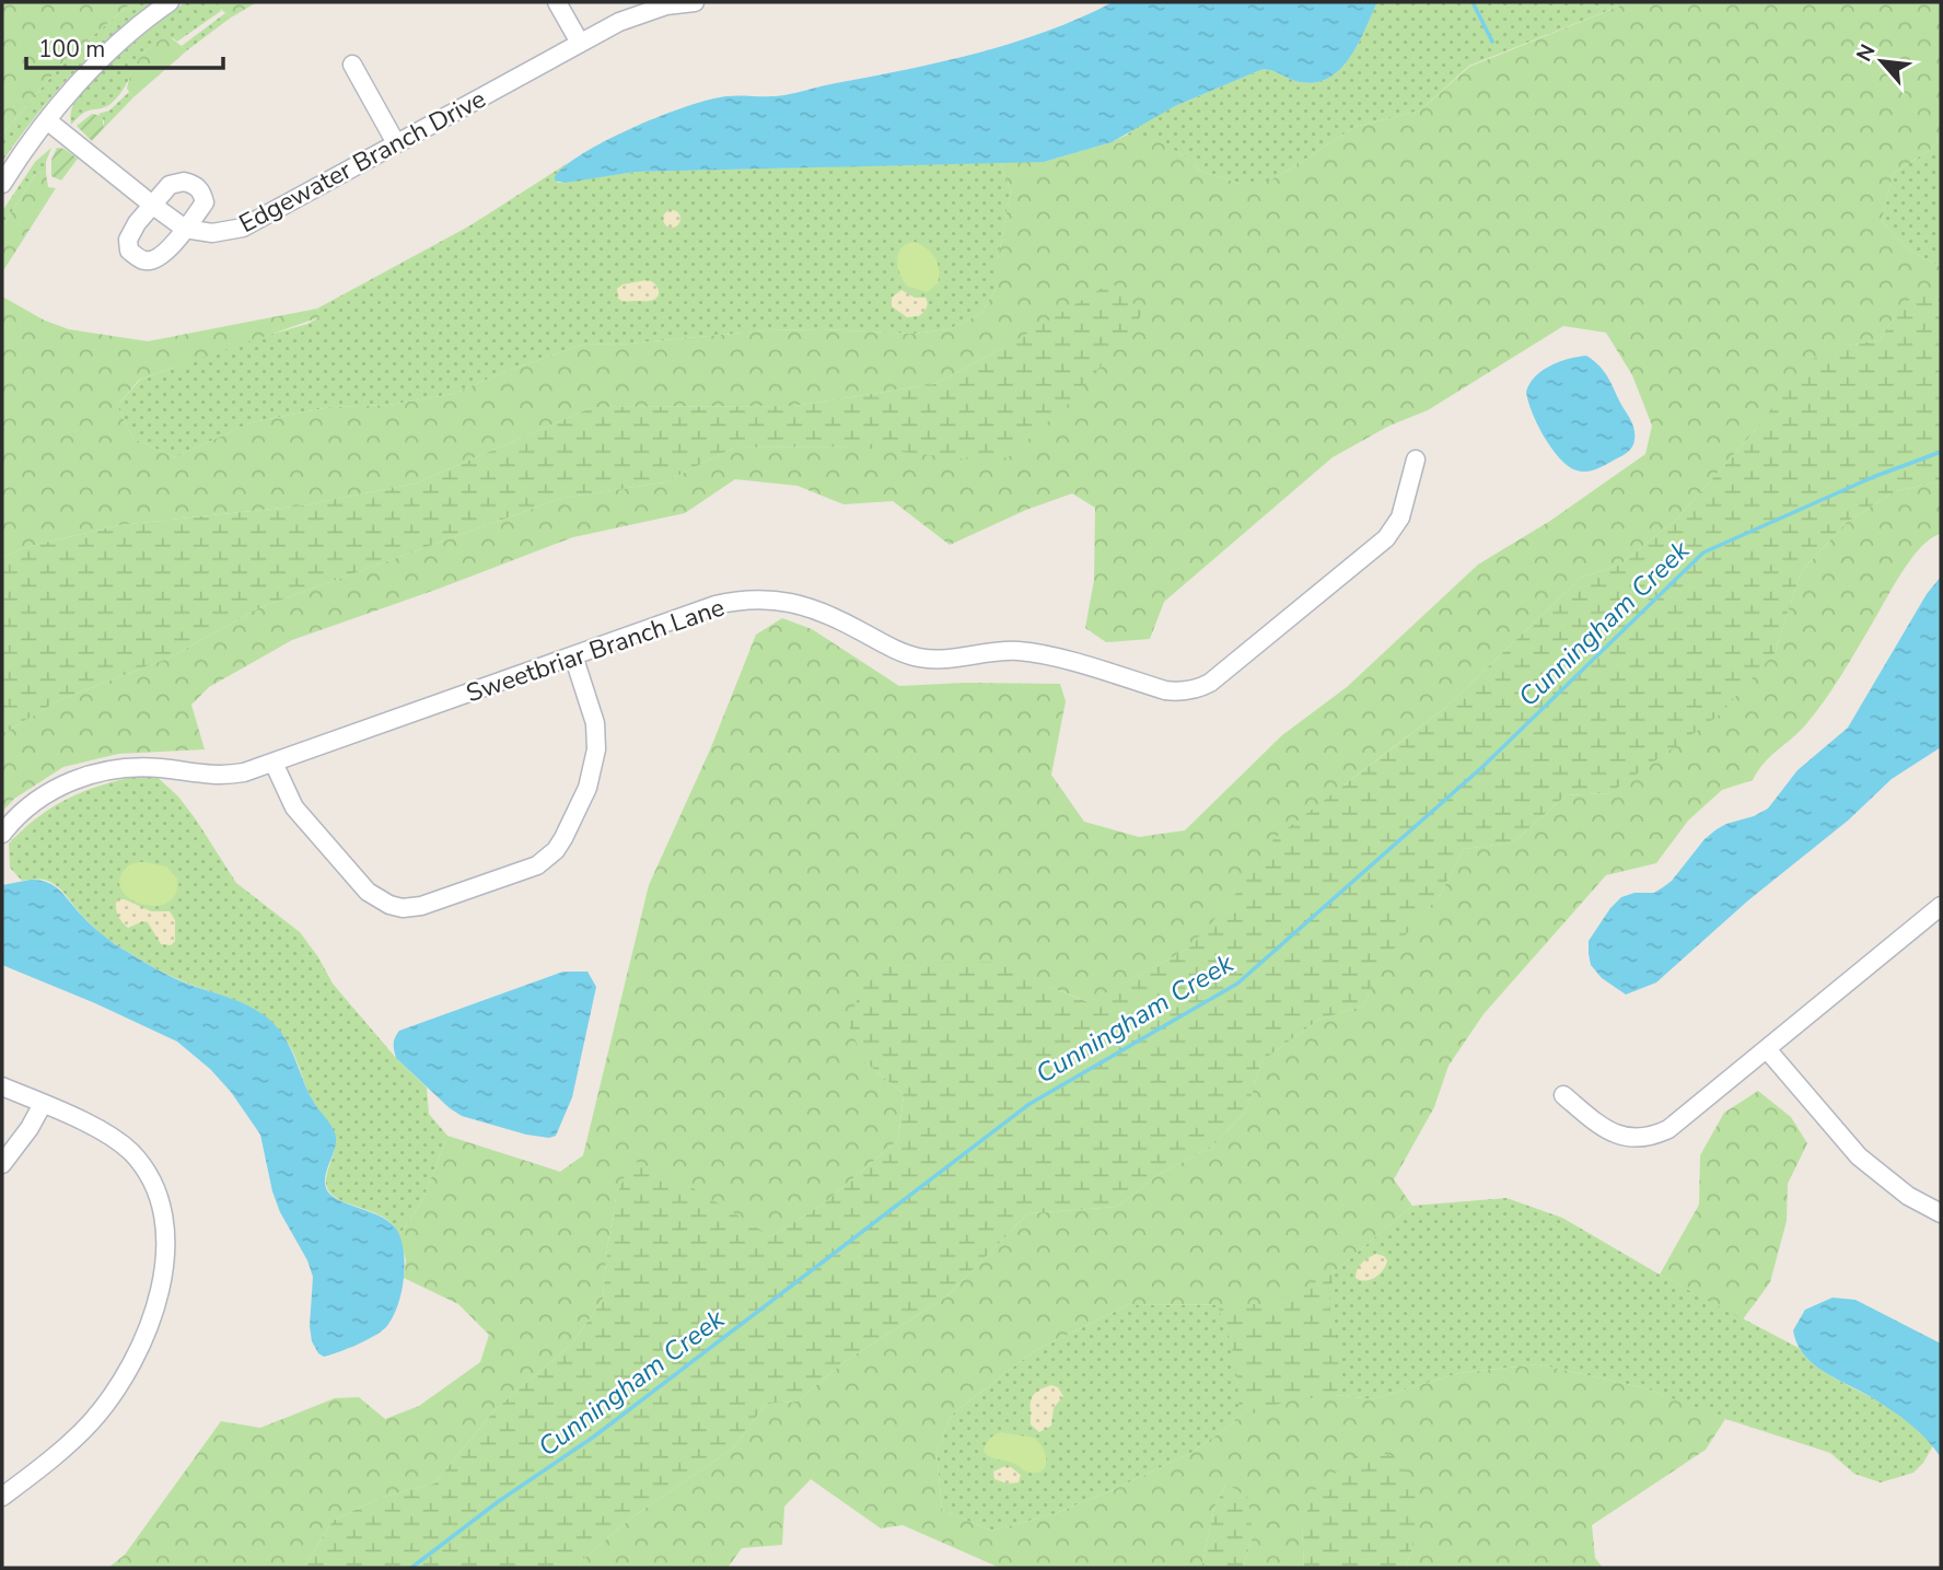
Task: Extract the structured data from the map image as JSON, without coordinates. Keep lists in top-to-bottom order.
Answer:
{
  "streets": {
    "street": ["Edgewater Branch Drive", "Sweetbriar Branch Lane"]
  },
  "water": ["Cunningham Creek"],
  "scale_bar": "100 m",
  "north": "top left"
}
